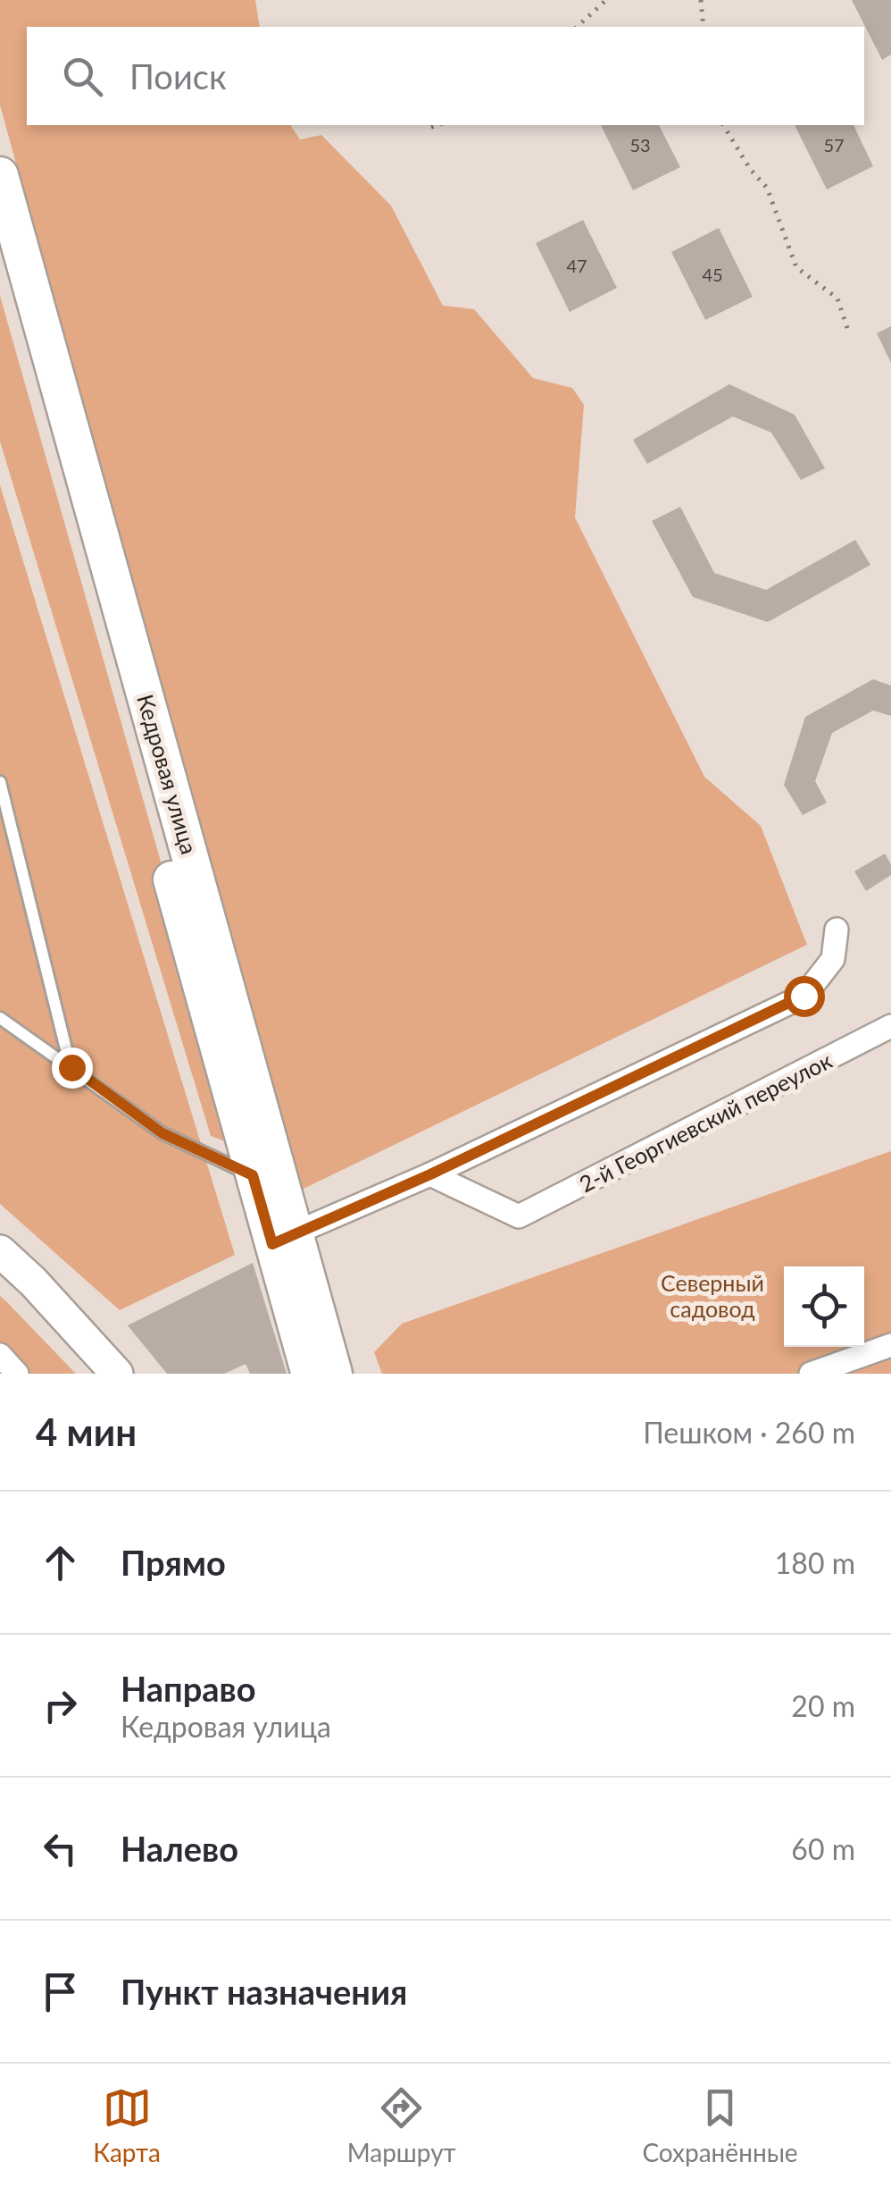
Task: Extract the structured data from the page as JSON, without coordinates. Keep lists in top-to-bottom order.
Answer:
{
  "streets": {
    "main road": ["Кедровая улица"],
    "street": ["2-й Георгиевский переулок"]
  },
  "parks": ["Северный садовод"],
  "house_numbers": [
    "53",
    "57",
    "47",
    "45"
  ],
  "page": {
    "search": "Поиск",
    "heading": ["4 мин", "Пешком · 260 m"],
    "list": [
      ["Прямо", "180 m"],
      ["Направо", "Кедровая улица", "20 m"],
      ["Налево", "60 m"],
      "Пункт назначения"
    ],
    "nav": ["Карта", "Маршрут", "Сохранённые"]
  }
}
